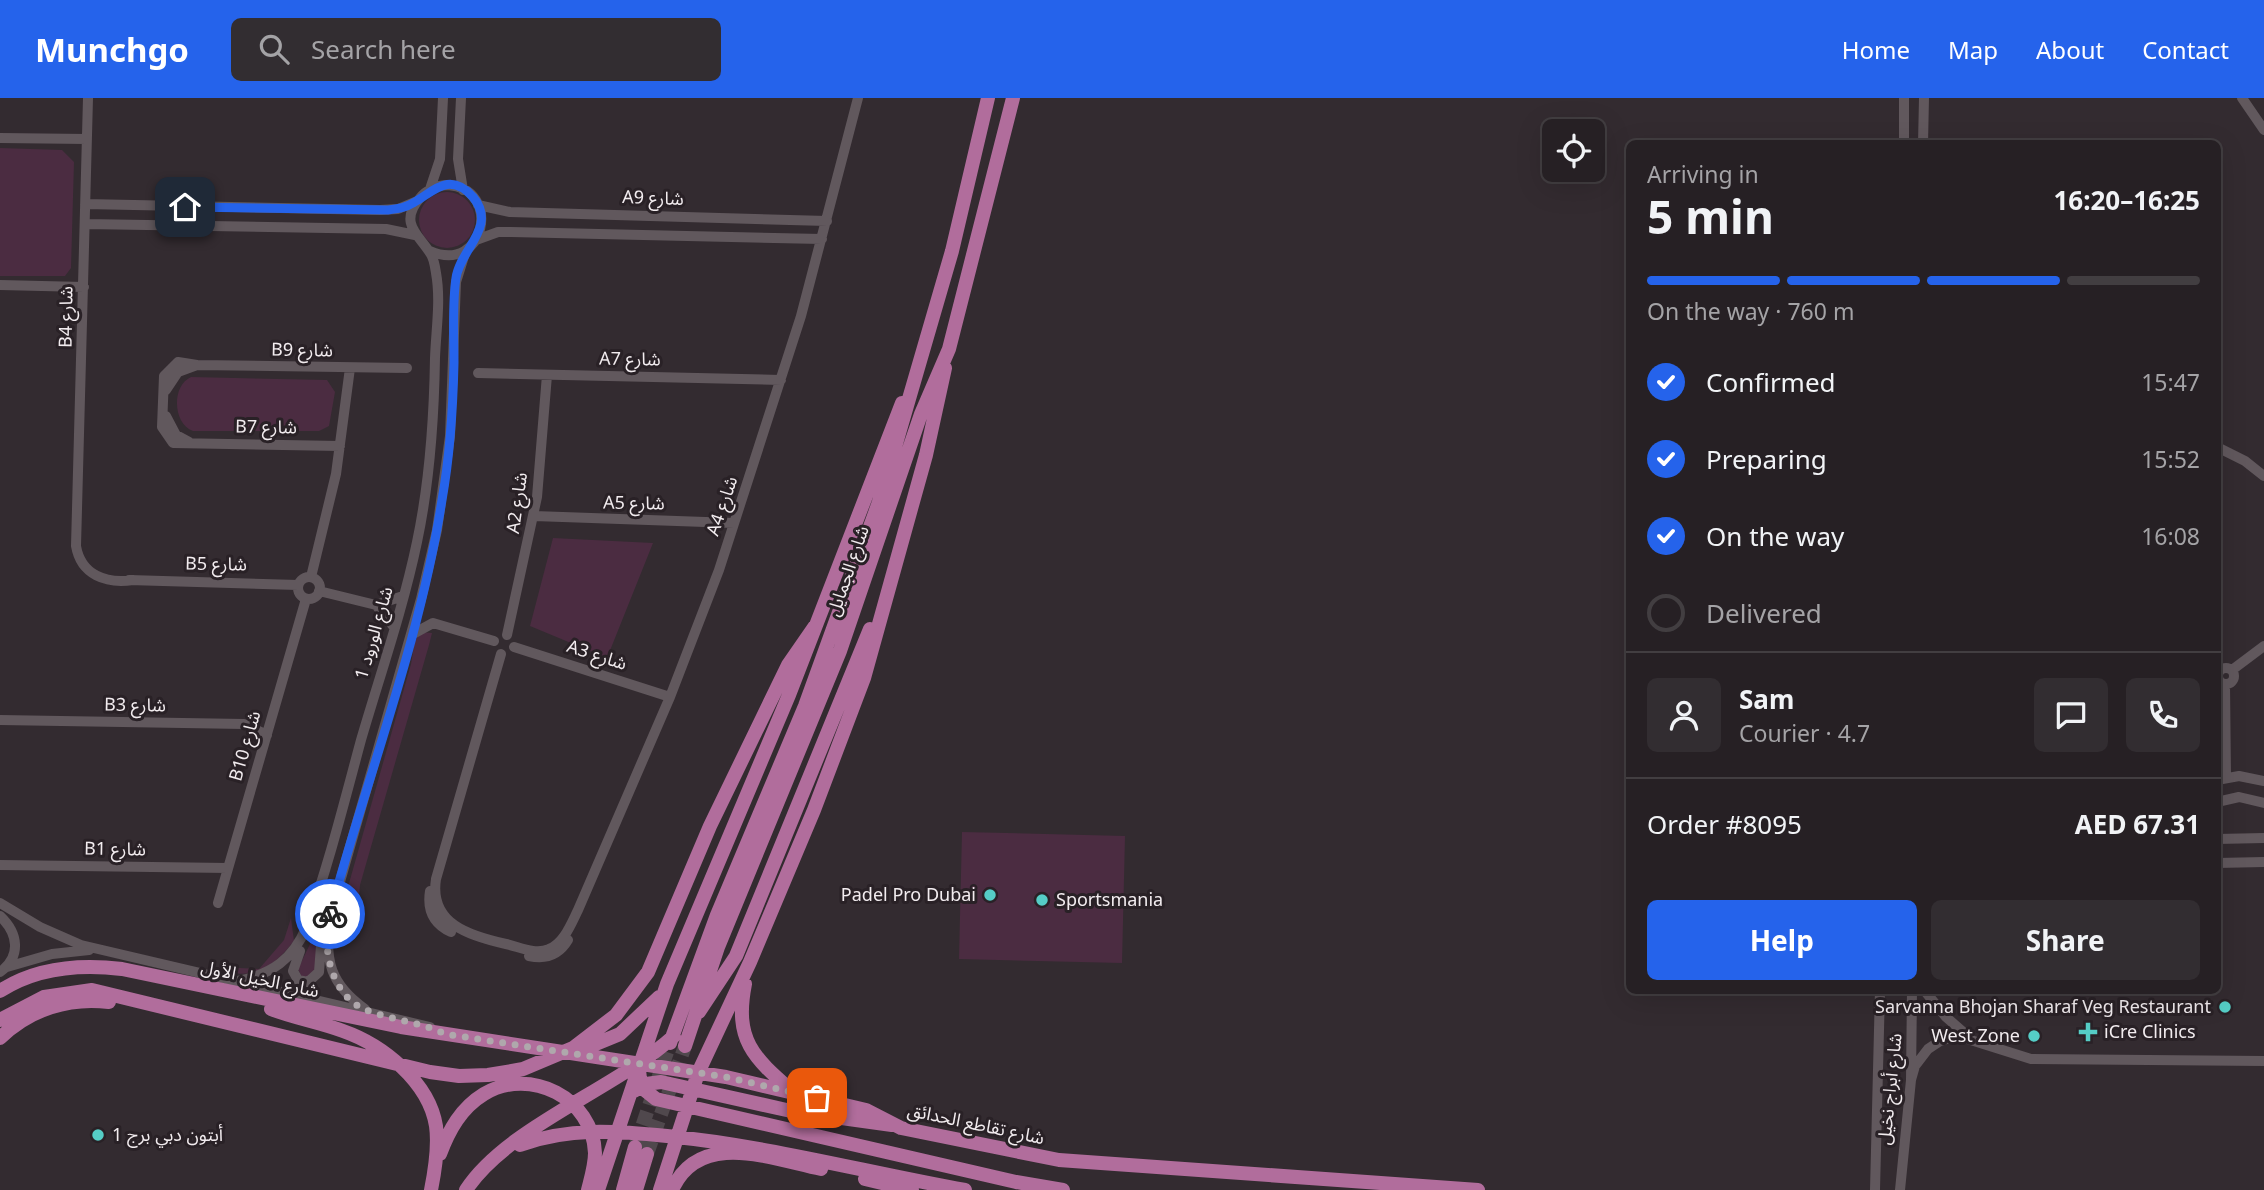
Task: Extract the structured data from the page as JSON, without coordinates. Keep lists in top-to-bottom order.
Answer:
{
  "streets": {
    "main road": ["شارع الجمايل", "شارع الخيل الأول", "شارع تقاطع الحدائق"],
    "street": [
      "A9 شارع",
      "B4 شارع",
      "B9 شارع",
      "A7 شارع",
      "B7 شارع",
      "A2 شارع",
      "A5 شارع",
      "A4 شارع",
      "B5 شارع",
      "شارع الورود 1",
      "A3 شارع",
      "B3 شارع",
      "B10 شارع",
      "B1 شارع",
      "شارع أبراج نخيل"
    ]
  },
  "crossings": [
    ["A9 شارع", "A4 شارع"],
    ["A9 شارع", "شارع الورود 1"],
    ["B4 شارع", "B5 شارع"],
    ["B9 شارع", "B7 شارع"],
    ["A7 شارع", "A2 شارع"],
    ["A7 شارع", "A4 شارع"],
    ["A2 شارع", "A5 شارع"],
    ["A2 شارع", "A4 شارع"],
    ["A2 شارع", "A3 شارع"],
    ["A5 شارع", "A4 شارع"],
    ["A4 شارع", "A3 شارع"],
    ["B5 شارع", "B10 شارع"],
    ["B3 شارع", "B10 شارع"],
    ["B10 شارع", "B1 شارع"],
    ["شارع الخيل الأول", "شارع تقاطع الحدائق"]
  ],
  "places": {
    "other": [
      "Padel Pro Dubai",
      "Sportsmania",
      "Sarvanna Bhojan Sharaf Veg Restaurant",
      "West Zone",
      "أبتون دبي برج 1"
    ],
    "health": ["iCre Clinics"]
  },
  "page": {
    "header": "Munchgo",
    "search": "Search here",
    "nav": [
      "Home",
      "Map",
      "About",
      "Contact"
    ],
    "heading": ["5 min", "Arriving in", "16:20–16:25"],
    "panel": [
      "Sam",
      "Courier · 4.7",
      "Order #8095",
      "AED 67.31"
    ],
    "bar": "On the way · 760 m",
    "list": [
      ["Confirmed", "15:47"],
      ["Preparing", "15:52"],
      ["On the way", "16:08"],
      "Delivered"
    ],
    "buttons": ["Help", "Share"]
  }
}
